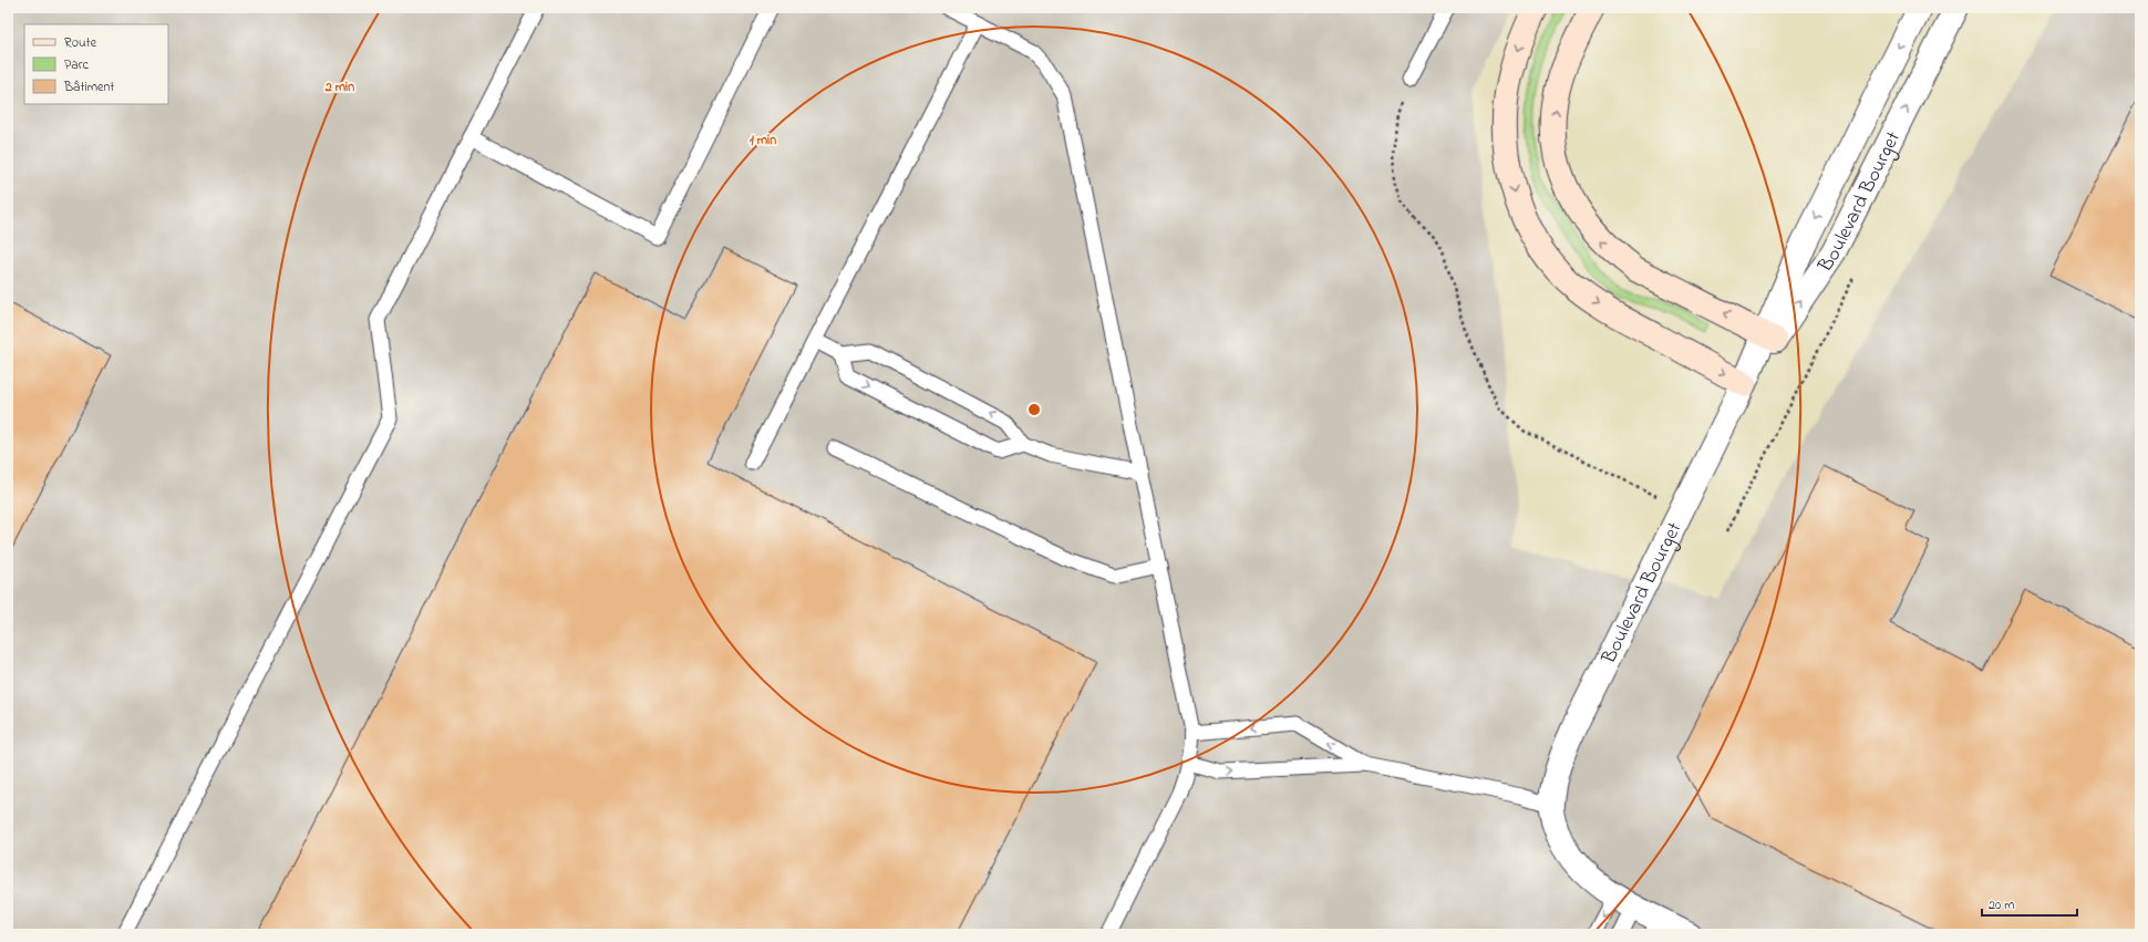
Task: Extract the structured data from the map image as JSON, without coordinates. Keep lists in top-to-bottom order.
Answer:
{
  "streets": {
    "street": ["Boulevard Bourget"]
  },
  "legend": ["Route", "Parc", "Bâtiment"],
  "scale_bar": "20 m",
  "rings": ["2 min", "1 min"]
}
